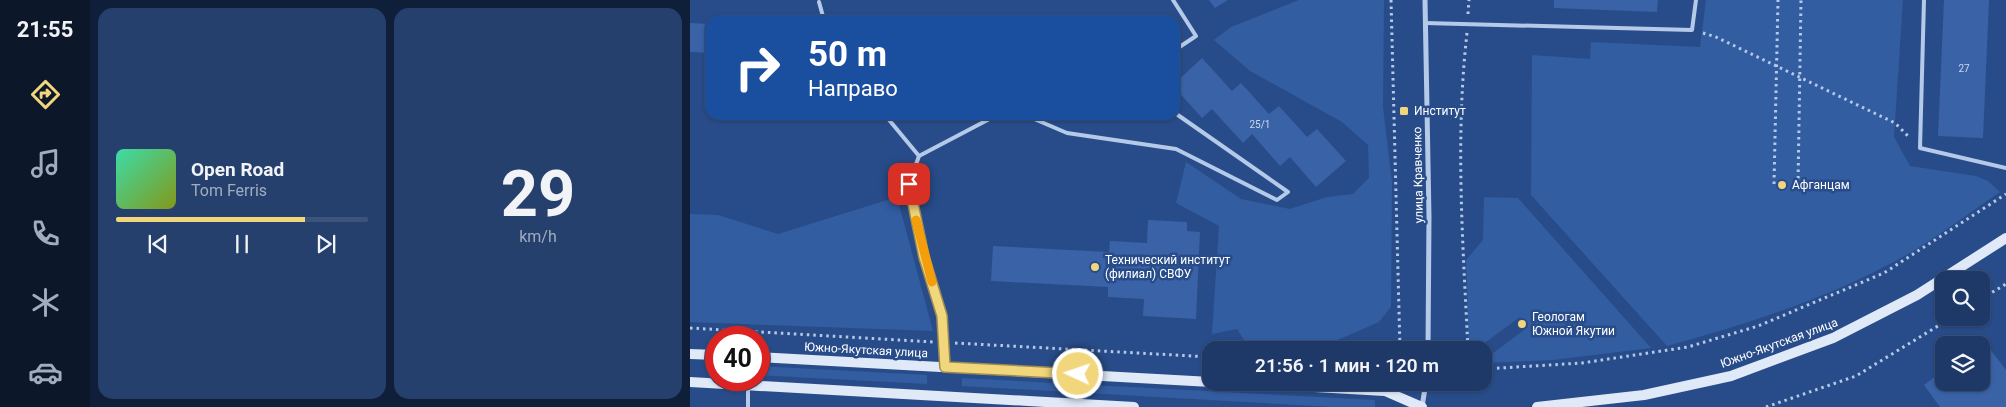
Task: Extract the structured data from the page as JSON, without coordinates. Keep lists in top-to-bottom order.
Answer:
{
  "streets": {
    "street": ["улица Кравченко", "Южно-Якутская улица"]
  },
  "places": {
    "transit": ["Институт"],
    "other": ["Афганцам", "Технический институт (филиал) СВФУ", "Геологам Южной Якутии"]
  },
  "house_numbers": ["27", "25/1"],
  "page": {
    "tabs": "21:55",
    "tile": ["29", "km/h"],
    "turn": ["50 m", "Направо"],
    "song": ["Open Road", "Tom Ferris"],
    "limit": "40",
    "trip": "21:56 · 1 мин · 120 m"
  }
}
